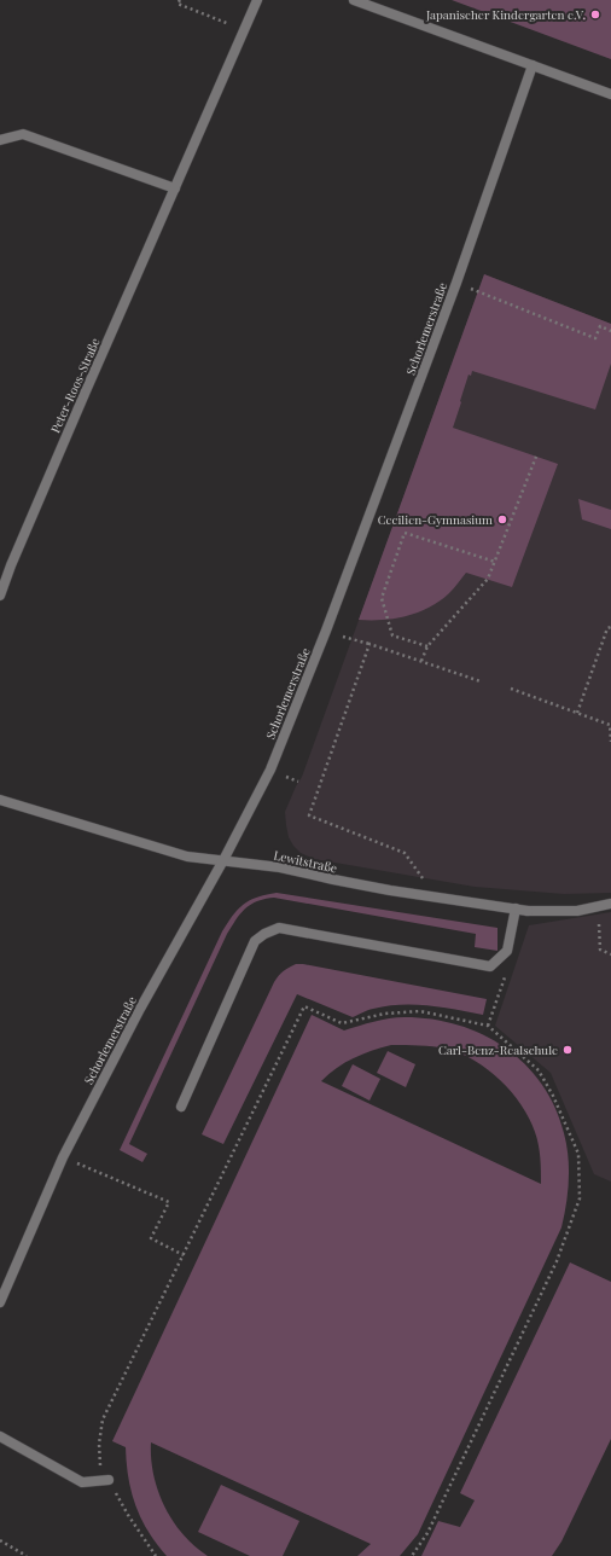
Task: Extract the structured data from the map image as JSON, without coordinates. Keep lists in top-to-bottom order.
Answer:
{
  "streets": {
    "street": ["Schorlemerstraße", "Peter-Roos-Straße", "Lewitstraße"]
  },
  "crossings": [
    ["Schorlemerstraße", "Lewitstraße"]
  ],
  "places": ["Japanischer Kindergarten e.V.", "Cecilien-Gymnasium", "Carl-Benz-Realschule"]
}
